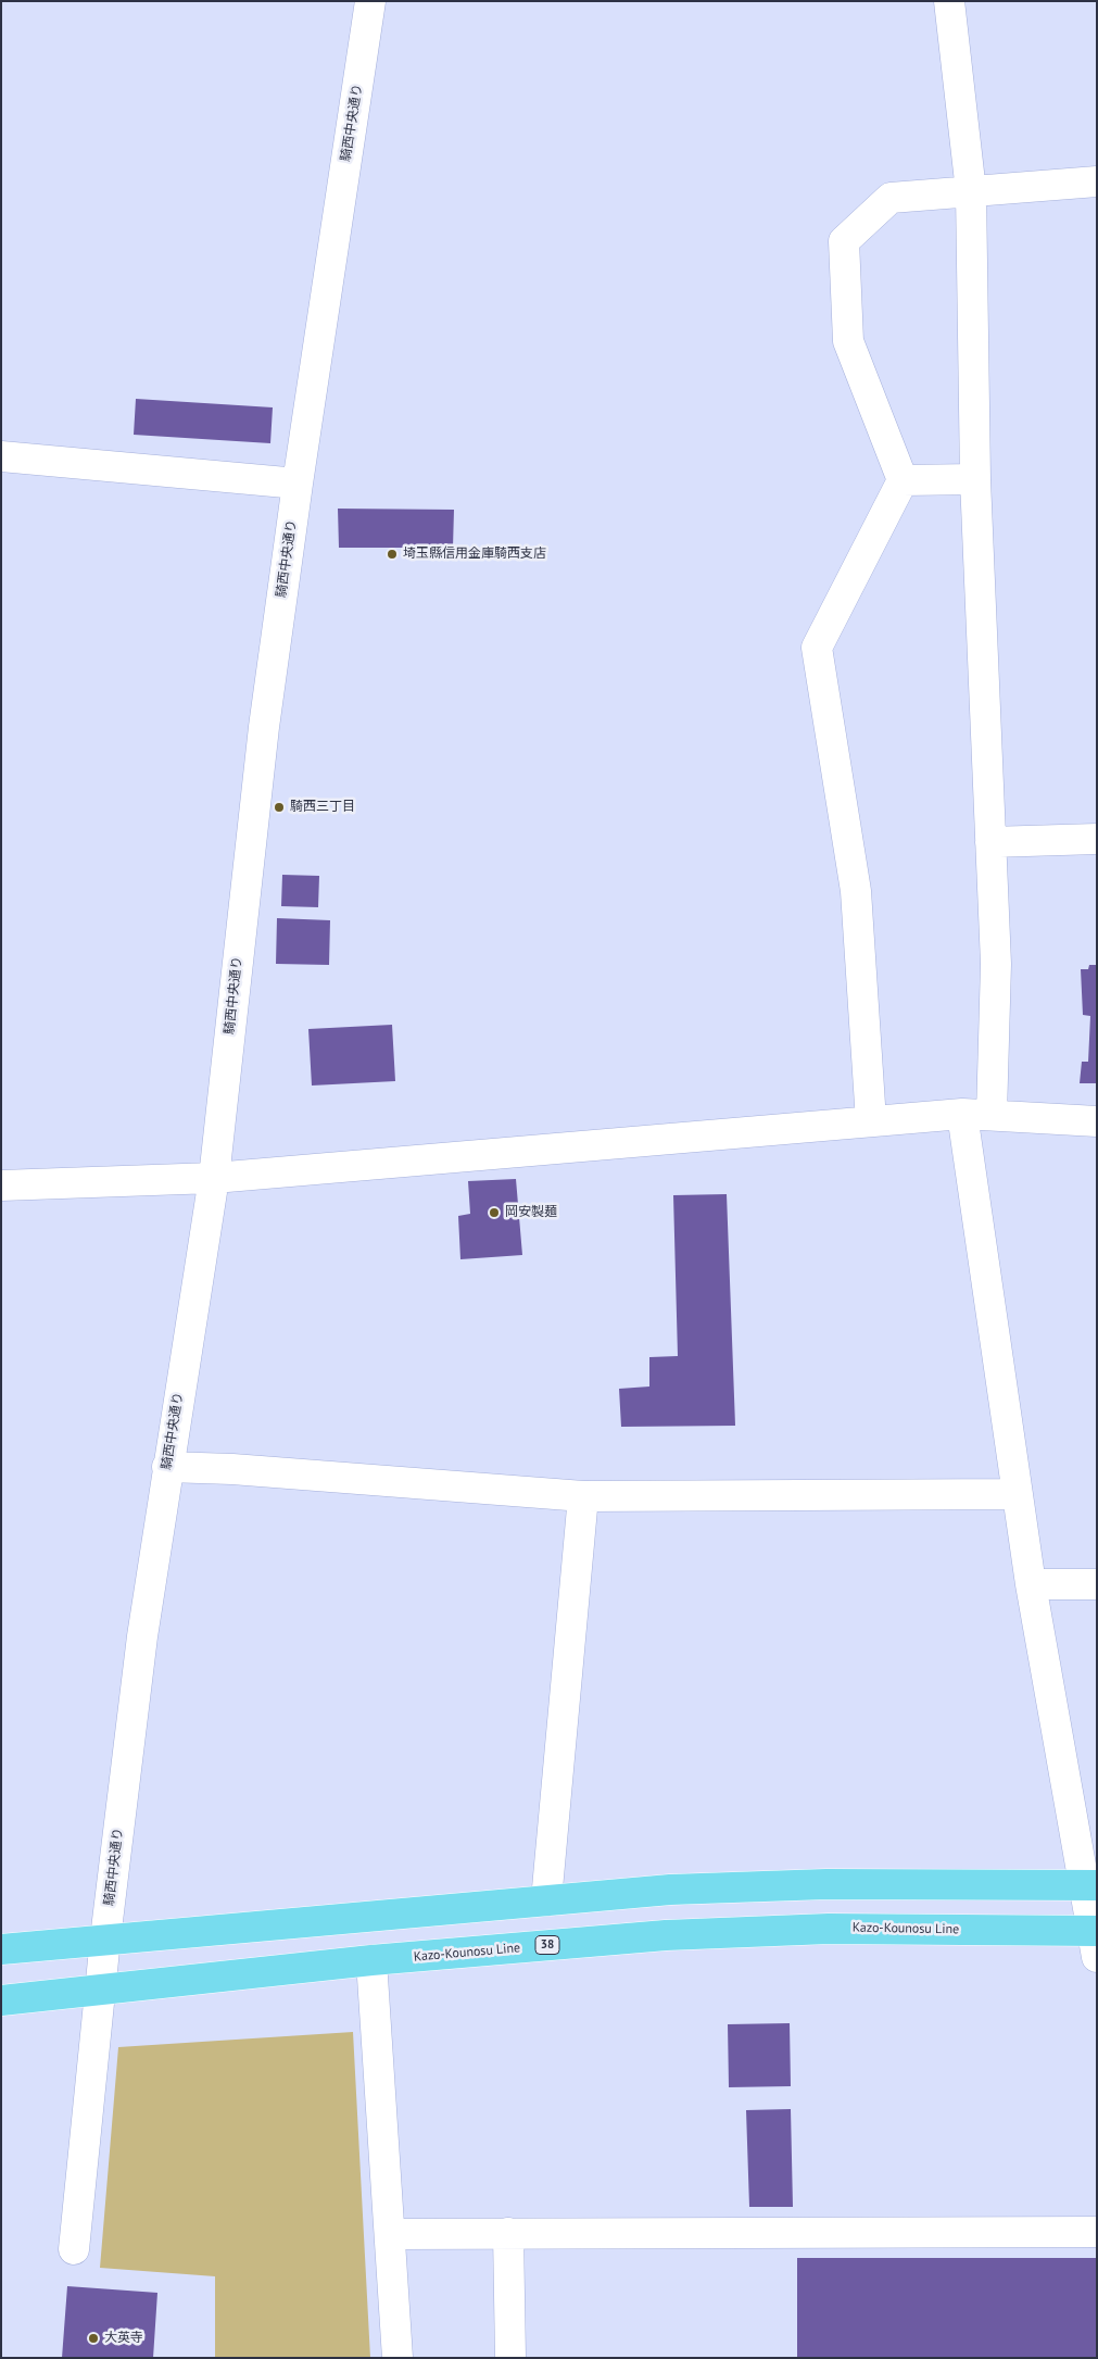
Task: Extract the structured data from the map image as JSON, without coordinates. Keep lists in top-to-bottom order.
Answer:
{
  "streets": {
    "main road": ["Kazo-Kounosu Line", "38"],
    "street": ["騎西中央通り"]
  },
  "crossings": [
    ["騎西中央通り", "Kazo-Kounosu Line"]
  ],
  "places": [
    "埼玉縣信用金庫騎西支店",
    "騎西三丁目",
    "岡安製麺",
    "大英寺"
  ]
}
